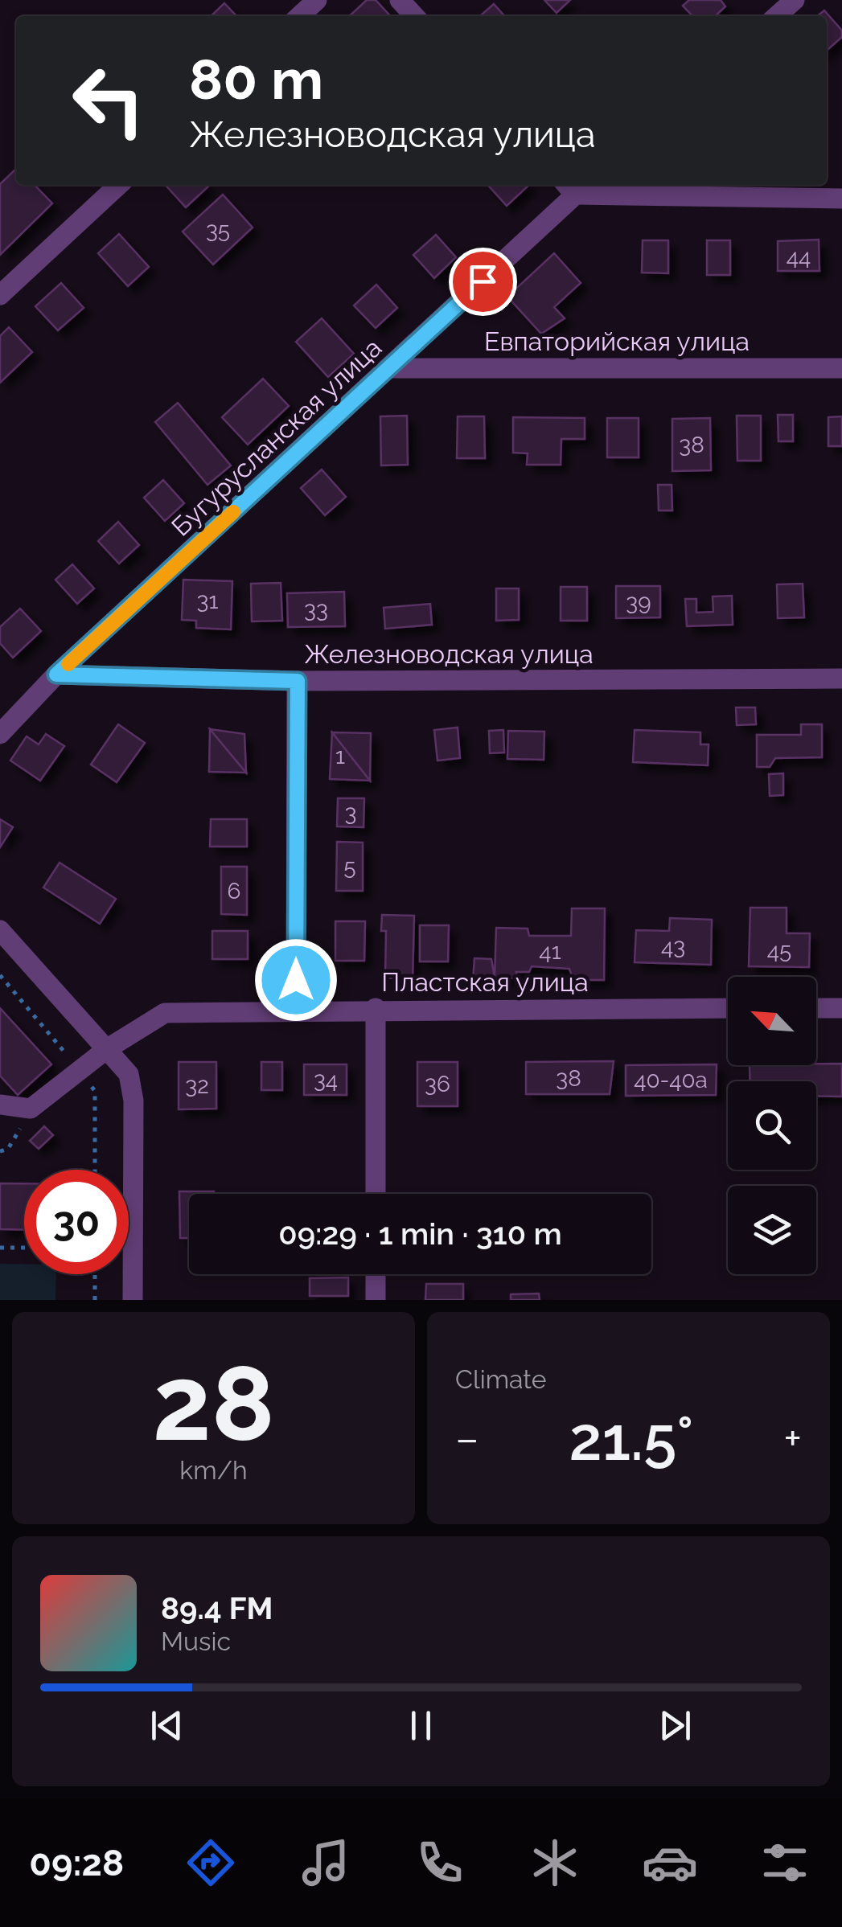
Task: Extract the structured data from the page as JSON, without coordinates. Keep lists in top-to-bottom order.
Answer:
{
  "streets": {
    "street": [
      "Евпаторийская улица",
      "Бугурусланская улица",
      "Железноводская улица",
      "Пластская улица"
    ]
  },
  "crossings": [
    ["Евпаторийская улица", "Бугурусланская улица"],
    ["Бугурусланская улица", "Железноводская улица"]
  ],
  "house_numbers": [
    "35",
    "44",
    "38",
    "31",
    "39",
    "33",
    "1",
    "3",
    "5",
    "6",
    "43",
    "45",
    "41",
    "38",
    "34",
    "40-40а",
    "36",
    "32"
  ],
  "north": "top left",
  "page": {
    "turn": ["80 m", "Железноводская улица"],
    "limit": "30",
    "trip": "09:29 · 1 min · 310 m",
    "tile": [
      ["28", "km/h"],
      "Climate"
    ],
    "heat": ["−", "21.5°", "+"],
    "song": ["89.4 FM", "Music"],
    "tabs": "09:28"
  }
}
